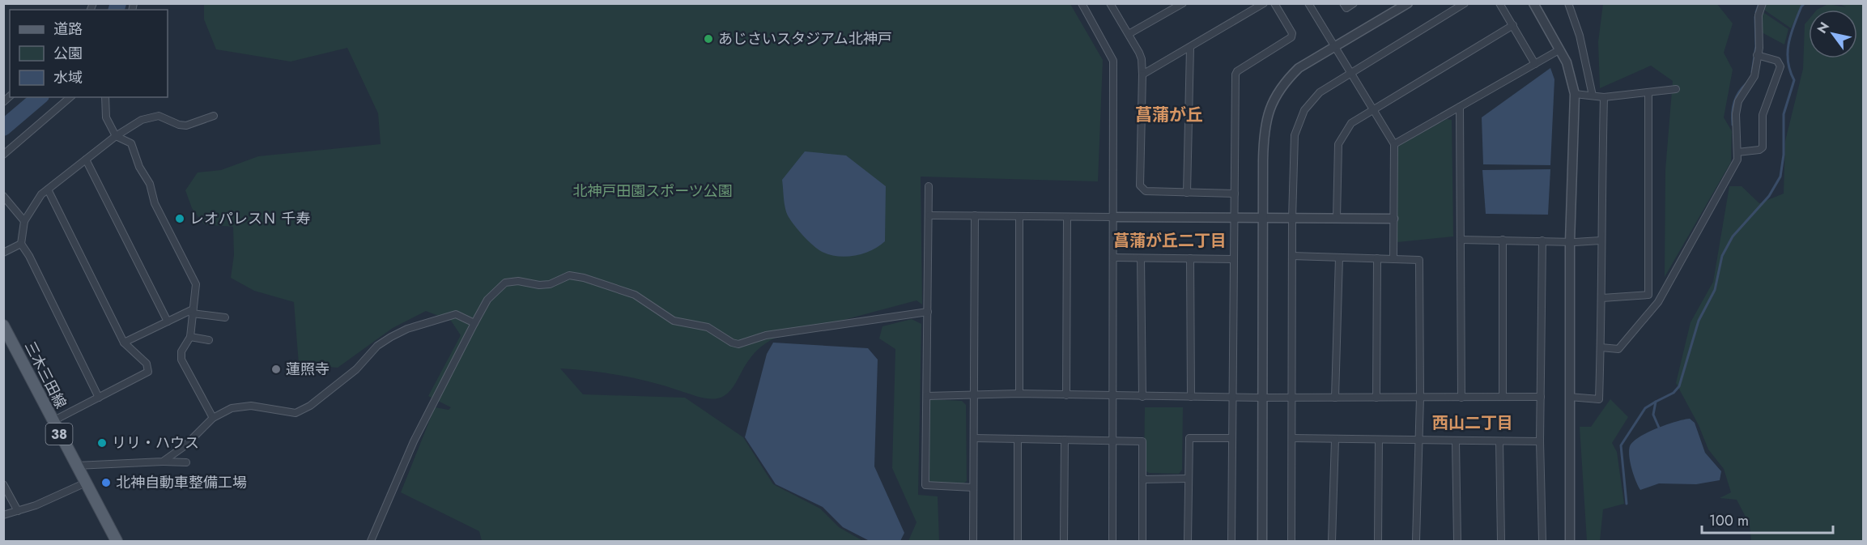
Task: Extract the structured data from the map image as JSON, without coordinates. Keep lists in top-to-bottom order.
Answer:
{
  "streets": {
    "main road": ["三木三田線", "38"]
  },
  "districts": ["菖蒲が丘", "菖蒲が丘二丁目", "西山二丁目"],
  "parks": ["北神戸田園スポーツ公園"],
  "places": [
    "あじさいスタジアム北神戸",
    "レオパレスＮ 千寿",
    "蓮照寺",
    "リリ・ハウス",
    "北神自動車整備工場"
  ],
  "legend": ["道路", "公園", "水域"],
  "scale_bar": "100 m",
  "north": "top left"
}
